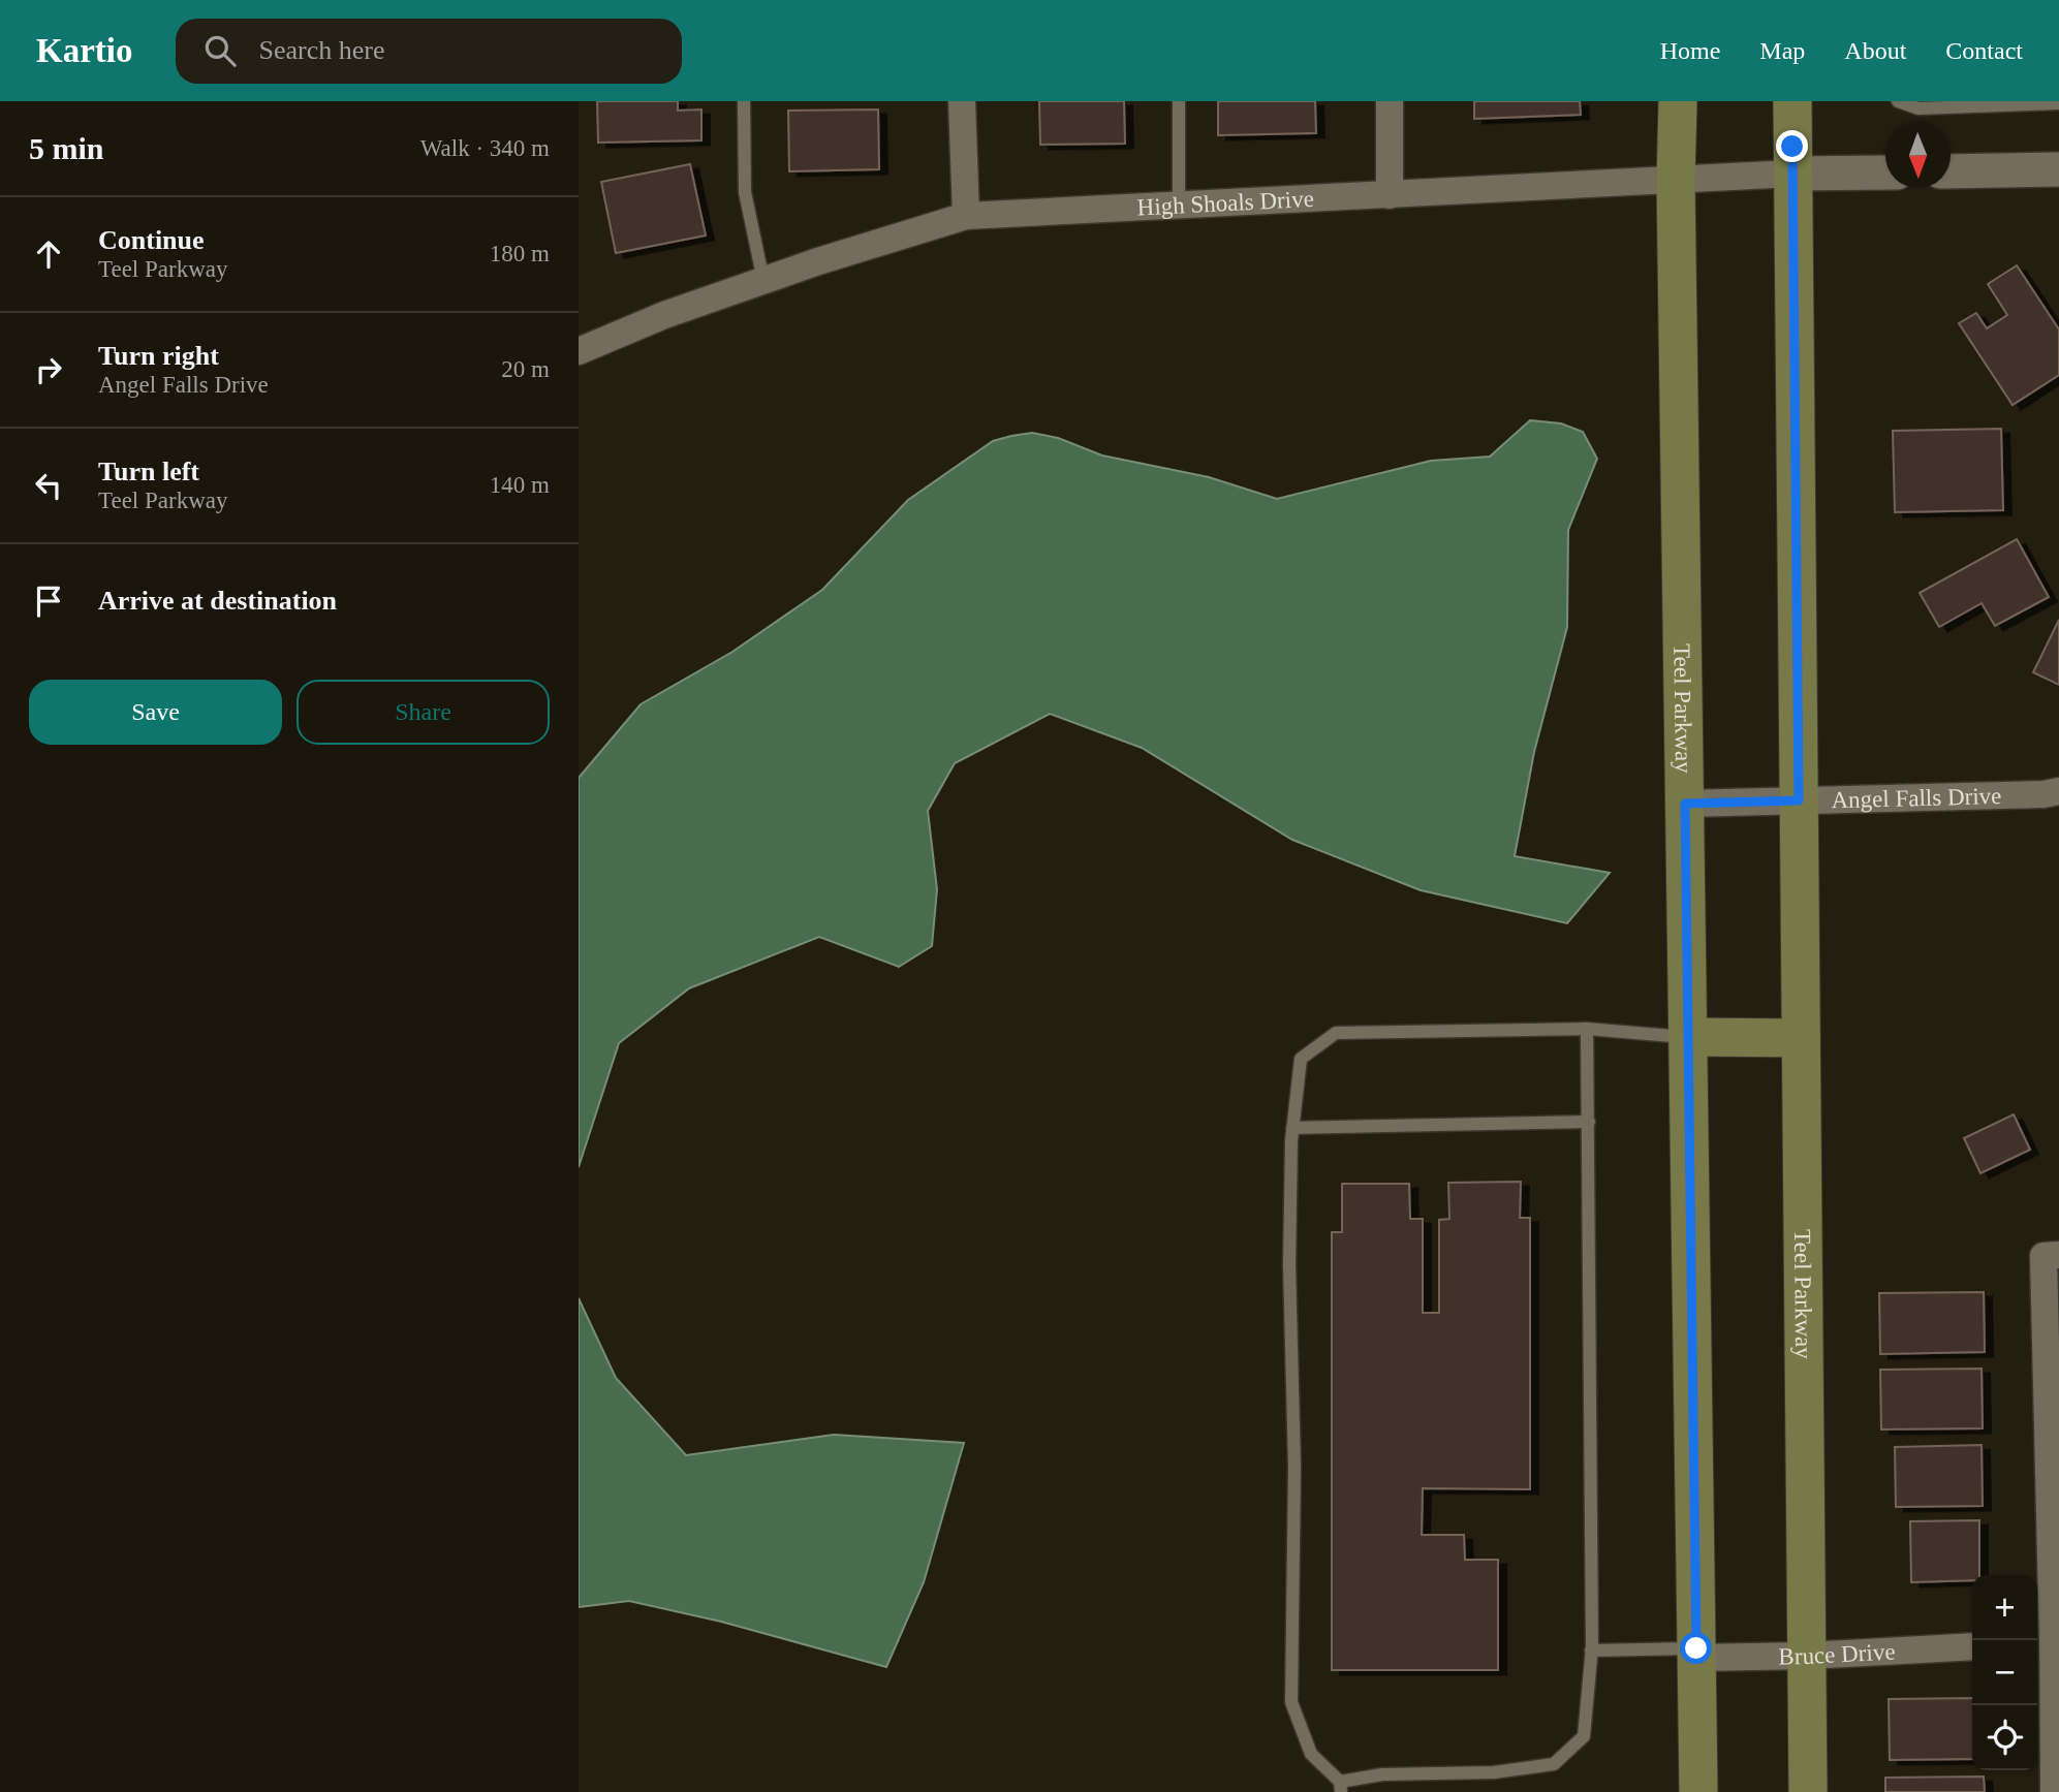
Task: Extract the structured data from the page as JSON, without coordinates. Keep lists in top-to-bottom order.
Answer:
{
  "streets": {
    "main road": ["Teel Parkway"],
    "street": ["High Shoals Drive", "Angel Falls Drive", "Bruce Drive"]
  },
  "crossings": [
    ["High Shoals Drive", "Teel Parkway"],
    ["Teel Parkway", "Angel Falls Drive"],
    ["Teel Parkway", "Bruce Drive"]
  ],
  "north": "bottom",
  "page": {
    "header": "Kartio",
    "search": "Search here",
    "nav": [
      "Home",
      "Map",
      "About",
      "Contact"
    ],
    "heading": ["5 min", "Walk · 340 m"],
    "list": [
      ["Continue", "Teel Parkway", "180 m"],
      ["Turn right", "Angel Falls Drive", "20 m"],
      ["Turn left", "Teel Parkway", "140 m"],
      "Arrive at destination"
    ],
    "buttons": ["Save", "Share"],
    "map_buttons": ["+", "−"]
  }
}
